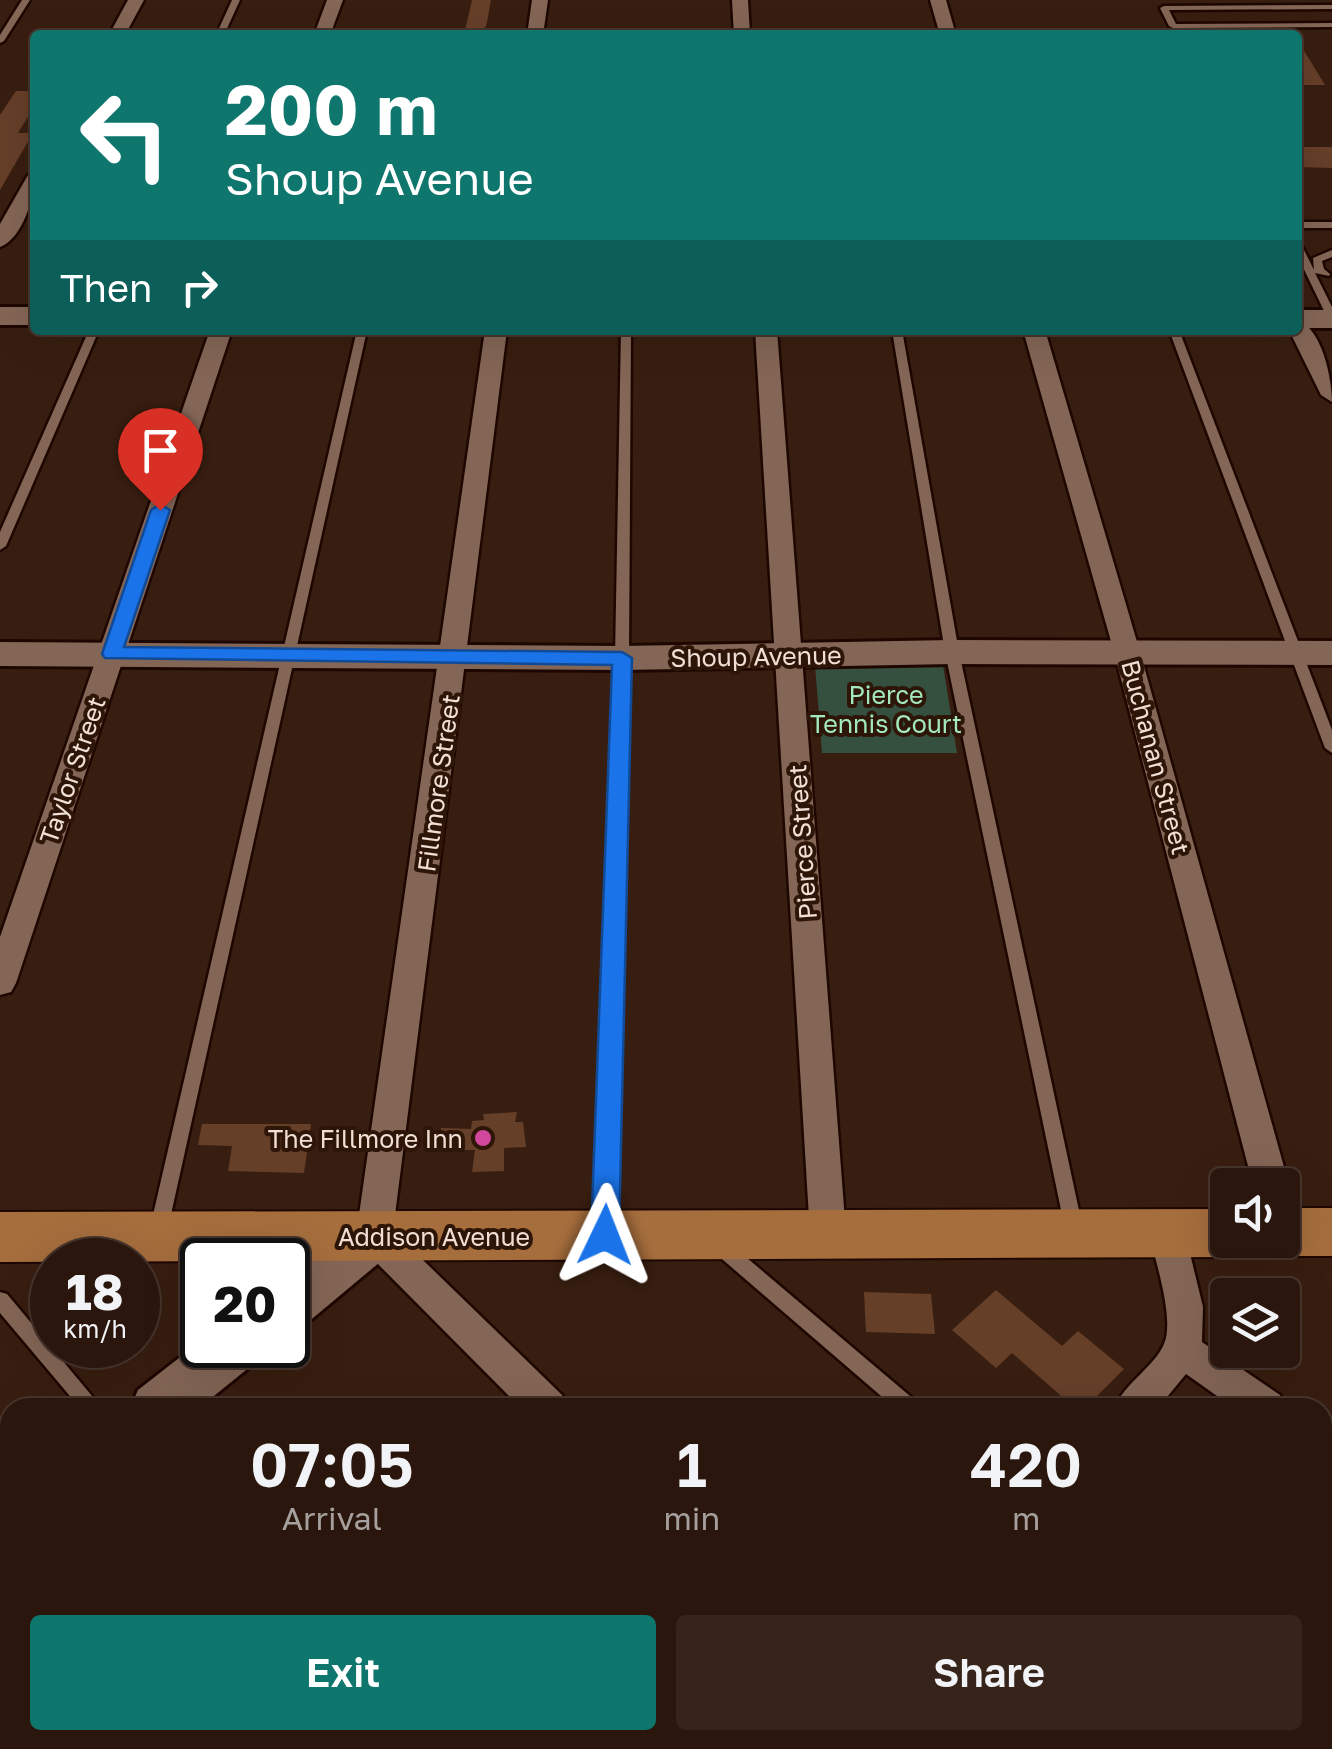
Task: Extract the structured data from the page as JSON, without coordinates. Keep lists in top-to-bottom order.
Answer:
{
  "streets": {
    "main road": ["Addison Avenue"],
    "street": [
      "Shoup Avenue",
      "Buchanan Street",
      "Taylor Street",
      "Fillmore Street",
      "Pierce Street"
    ]
  },
  "crossings": [
    ["Shoup Avenue", "Buchanan Street"],
    ["Shoup Avenue", "Taylor Street"],
    ["Shoup Avenue", "Fillmore Street"],
    ["Shoup Avenue", "Pierce Street"],
    ["Fillmore Street", "Addison Avenue"],
    ["Pierce Street", "Addison Avenue"]
  ],
  "parks": ["Pierce Tennis Court"],
  "places": ["The Fillmore Inn"],
  "page": {
    "turn": ["200 m", "Shoup Avenue"],
    "then": "Then",
    "speed": "18 km/h",
    "limit": "20",
    "eta": [
      "07:05",
      "Arrival",
      "1",
      "min",
      "420",
      "m"
    ],
    "buttons": ["Exit", "Share"]
  }
}
